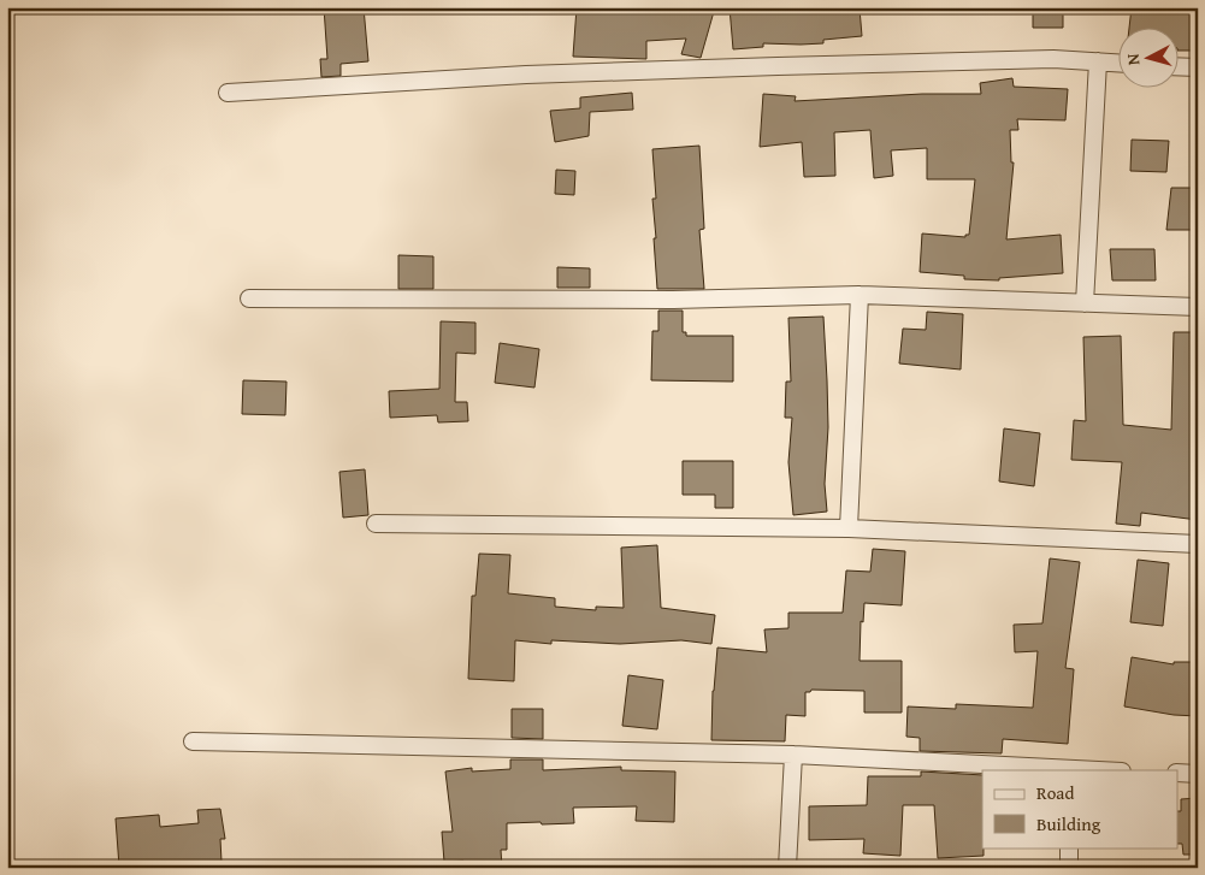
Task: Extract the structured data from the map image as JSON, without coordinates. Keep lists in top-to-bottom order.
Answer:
{
  "legend": ["Road", "Building"],
  "north": "left"
}
